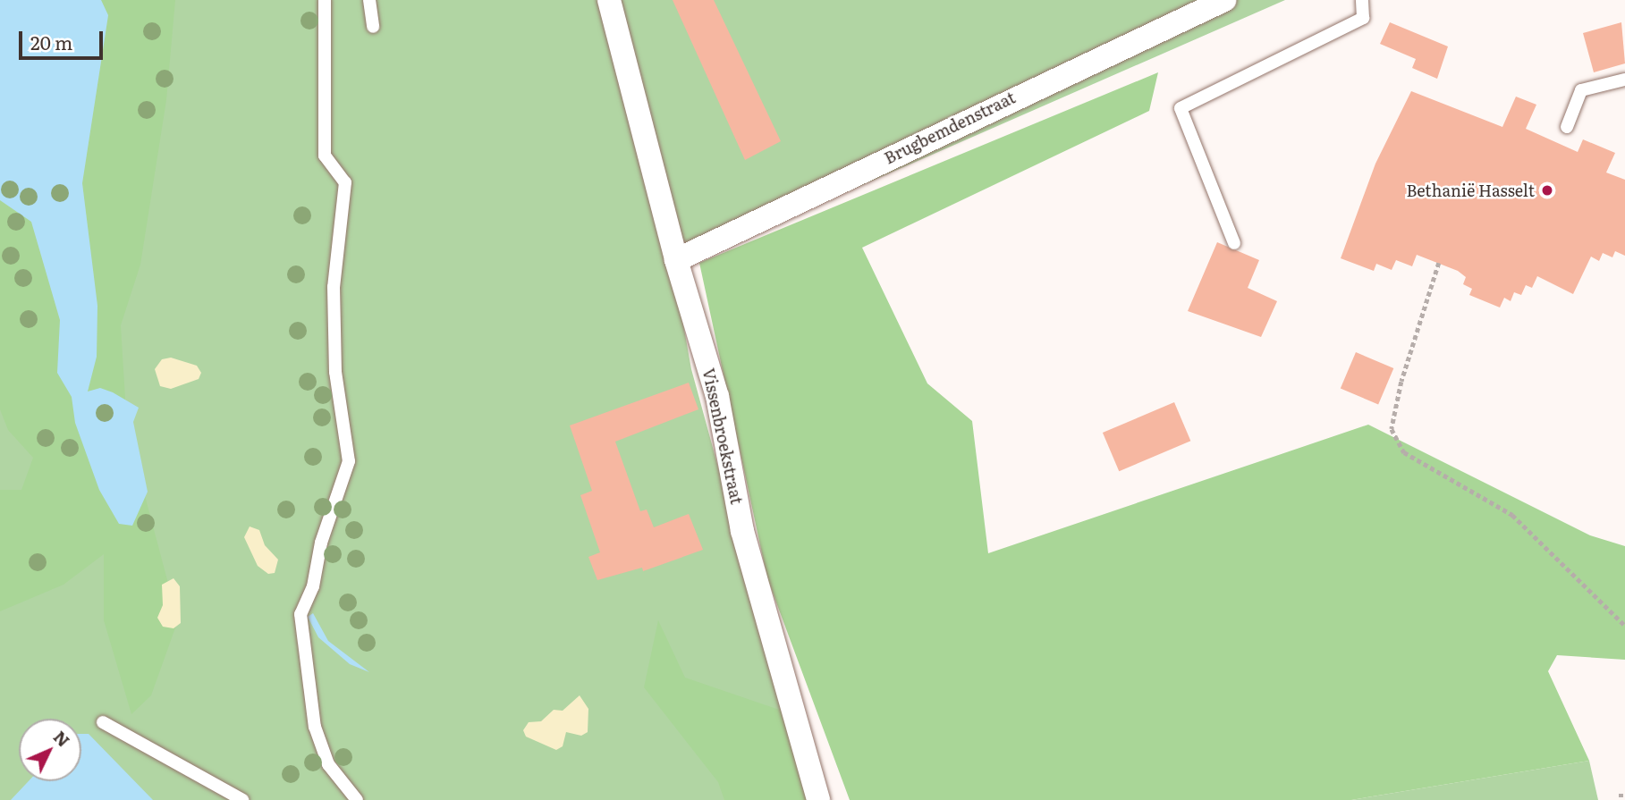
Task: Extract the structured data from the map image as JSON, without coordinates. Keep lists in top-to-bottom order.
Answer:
{
  "streets": {
    "street": ["Brugbemdenstraat", "Vissenbroekstraat"]
  },
  "crossings": [
    ["Brugbemdenstraat", "Vissenbroekstraat"]
  ],
  "places": ["Bethanië Hasselt"],
  "scale_bar": "20 m",
  "north": "top right"
}
